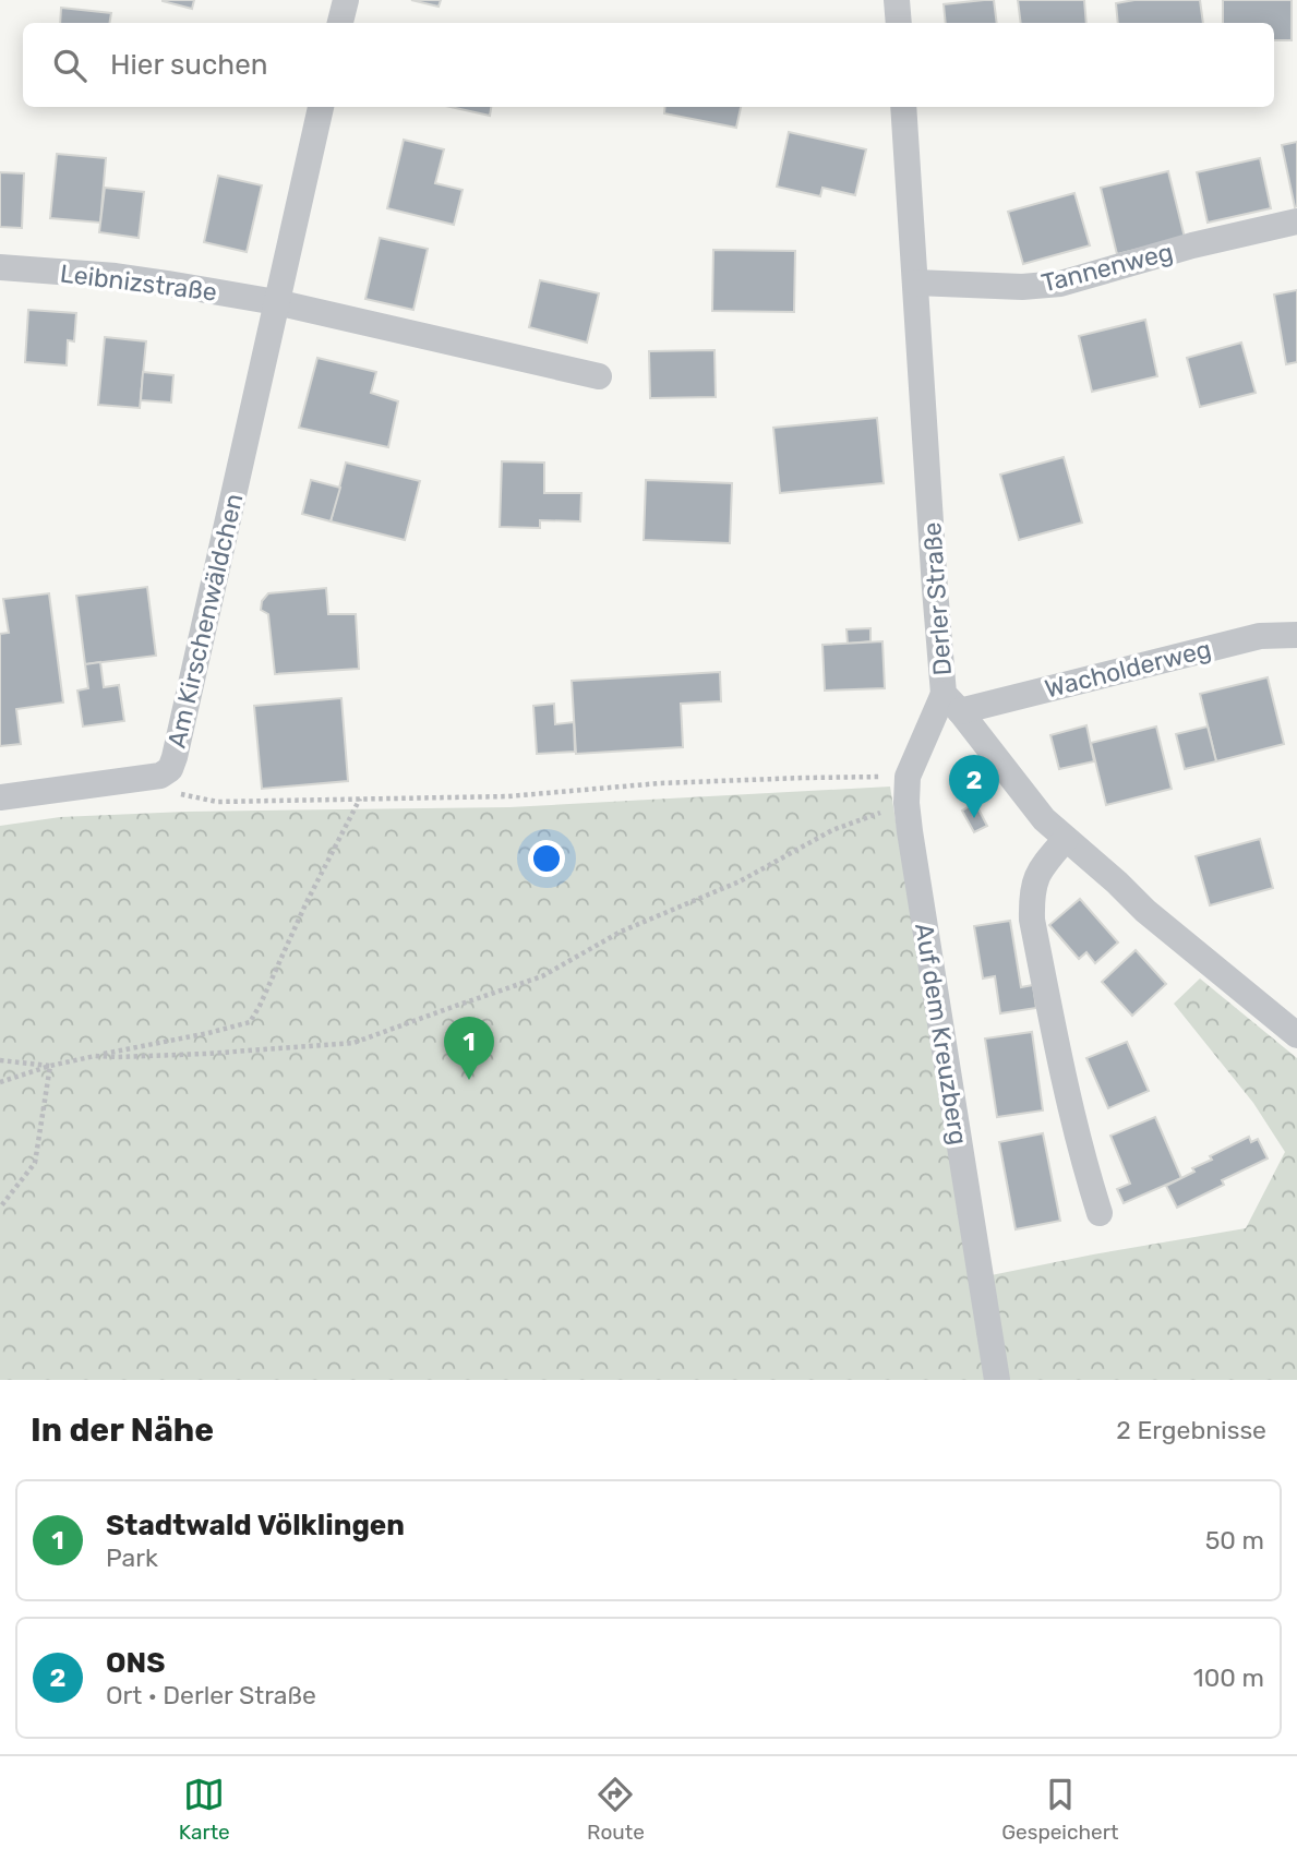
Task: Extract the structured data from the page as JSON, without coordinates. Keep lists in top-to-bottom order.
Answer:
{
  "streets": {
    "street": [
      "Tannenweg",
      "Leibnizstraße",
      "Derler Straße",
      "Am Kirschenwäldchen",
      "Wacholderweg",
      "Auf dem Kreuzberg"
    ]
  },
  "crossings": [
    ["Tannenweg", "Derler Straße"],
    ["Leibnizstraße", "Am Kirschenwäldchen"],
    ["Derler Straße", "Wacholderweg"]
  ],
  "page": {
    "search": "Hier suchen",
    "pins": ["2", "1"],
    "heading": ["In der Nähe", "2 Ergebnisse"],
    "list": [
      {
        "mark": "1",
        "name": "Stadtwald Völklingen",
        "note": "Park",
        "value": "50 m"
      },
      {
        "mark": "2",
        "name": "ONS",
        "note": "Ort · Derler Straße",
        "value": "100 m"
      }
    ],
    "nav": ["Karte", "Route", "Gespeichert"]
  }
}
